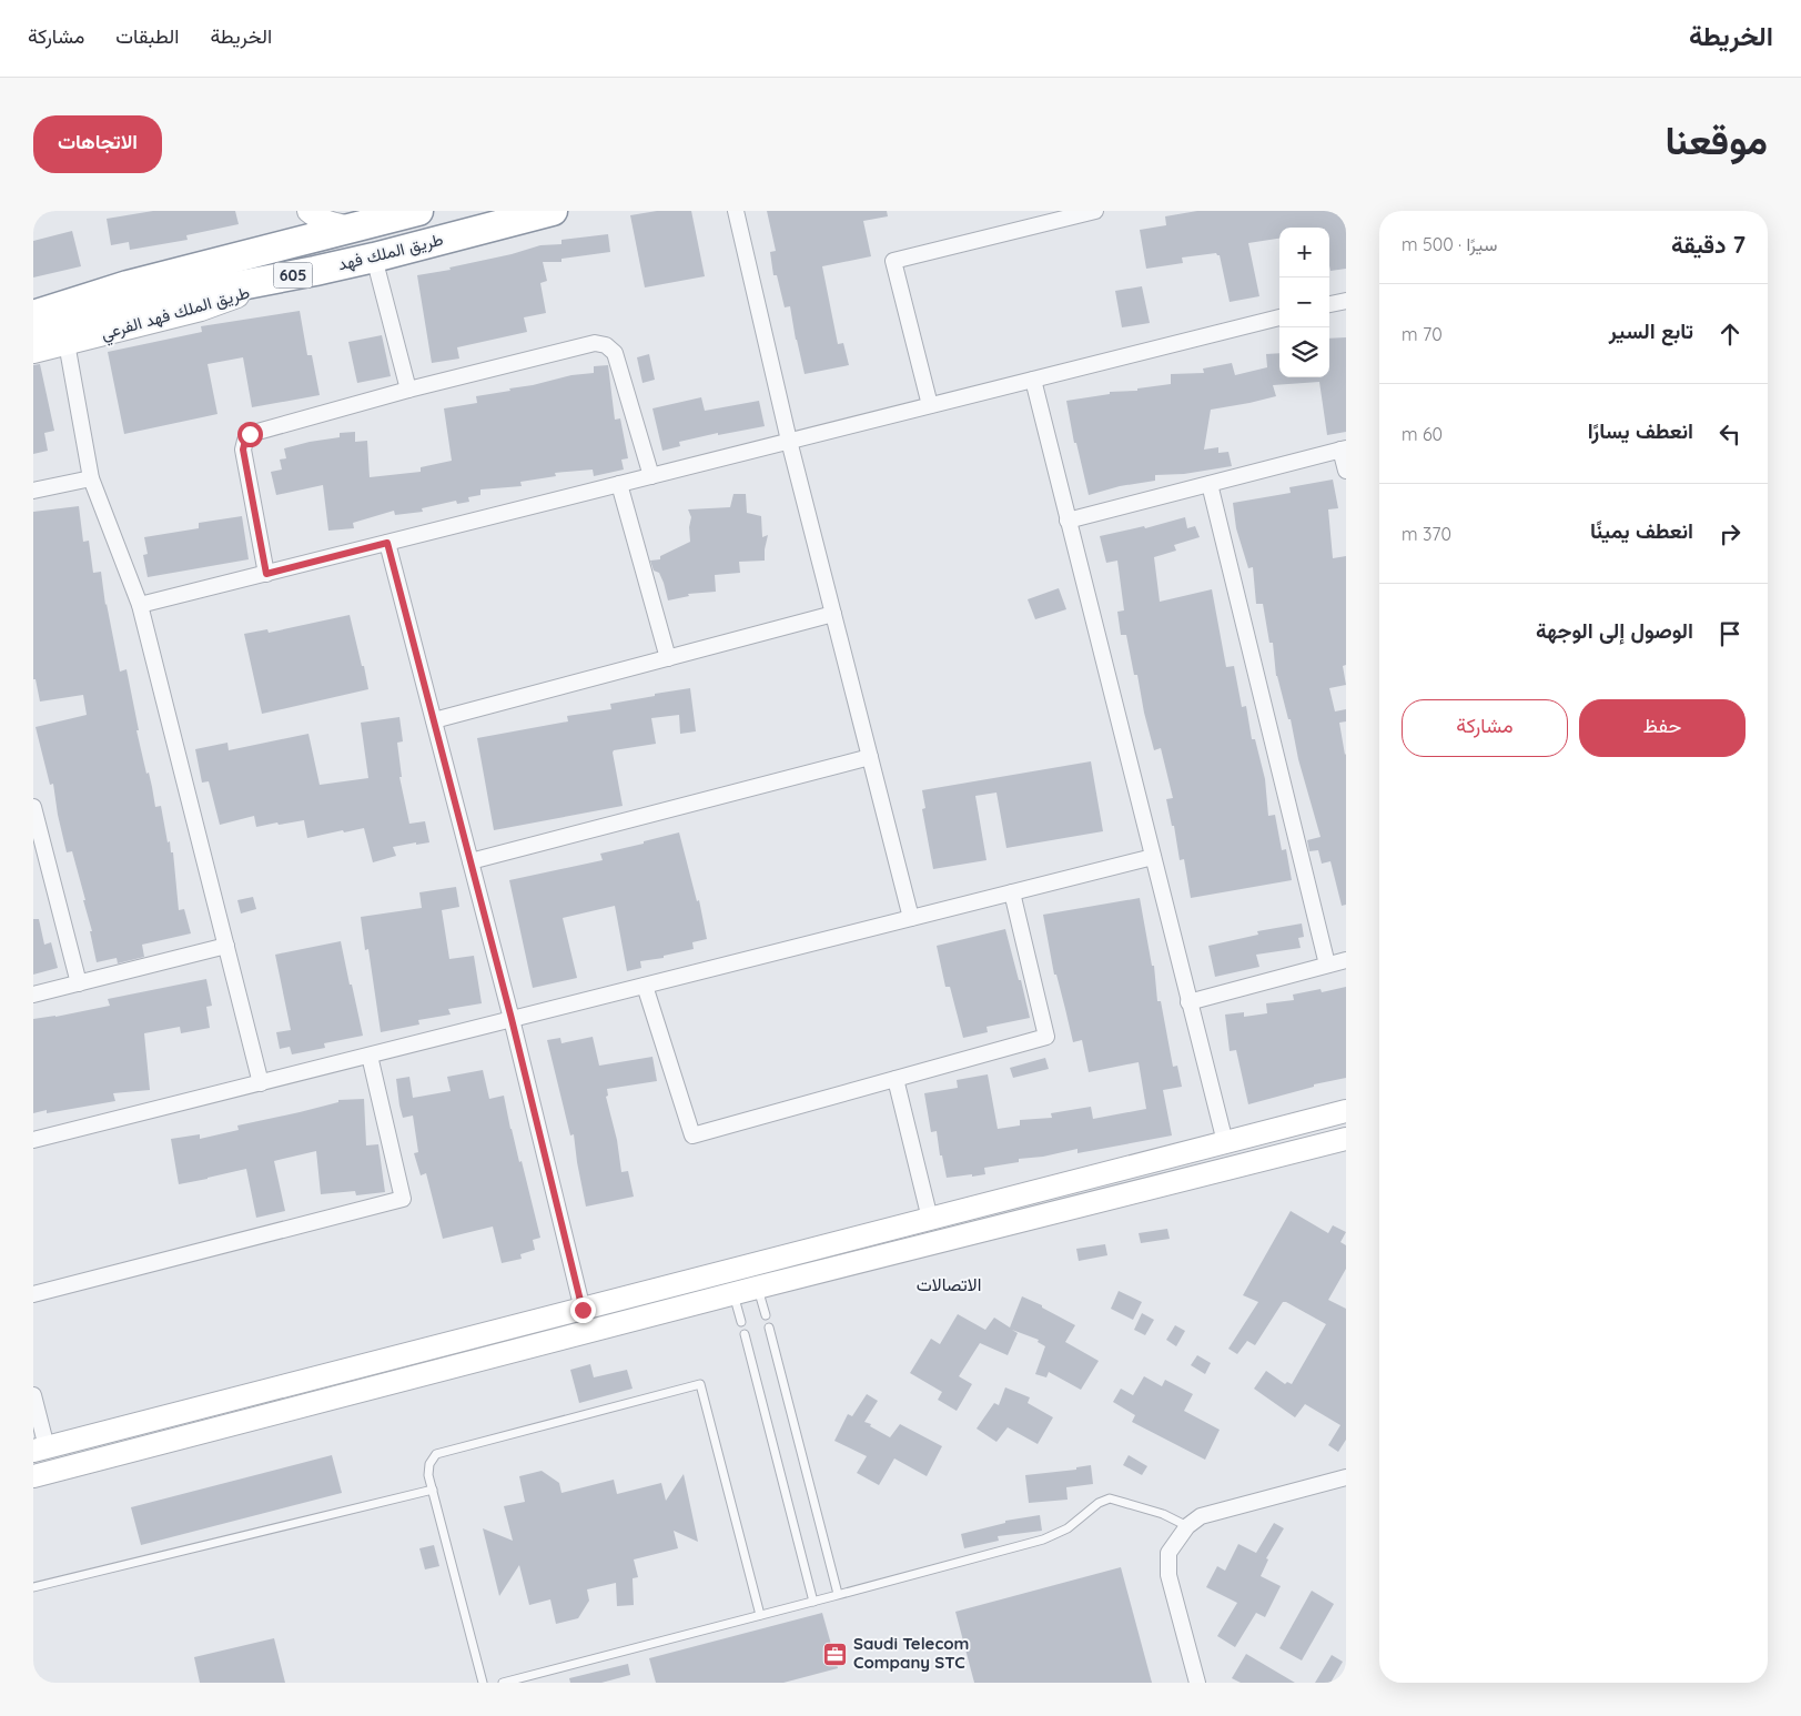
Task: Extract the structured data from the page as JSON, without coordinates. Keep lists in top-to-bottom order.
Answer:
{
  "streets": {
    "highway": ["طريق الملك فهد", "605"],
    "street": ["طريق الملك فهد الفرعي"]
  },
  "crossings": [
    ["طريق الملك فهد", "طريق الملك فهد الفرعي"]
  ],
  "districts": ["الاتصالات"],
  "places": {
    "office": ["Saudi Telecom Company STC"]
  },
  "page": {
    "header": "الخريطة",
    "nav": ["الخريطة", "الطبقات", "مشاركة"],
    "title": "موقعنا",
    "buttons": [
      "الاتجاهات",
      ["حفظ", "مشاركة"]
    ],
    "heading": ["7 دقيقة", "سيرًا · 500 m"],
    "map_buttons": ["+", "−"],
    "list": [
      ["تابع السير", "70 m"],
      ["انعطف يسارًا", "60 m"],
      ["انعطف يمينًا", "370 m"],
      "الوصول إلى الوجهة"
    ]
  }
}
